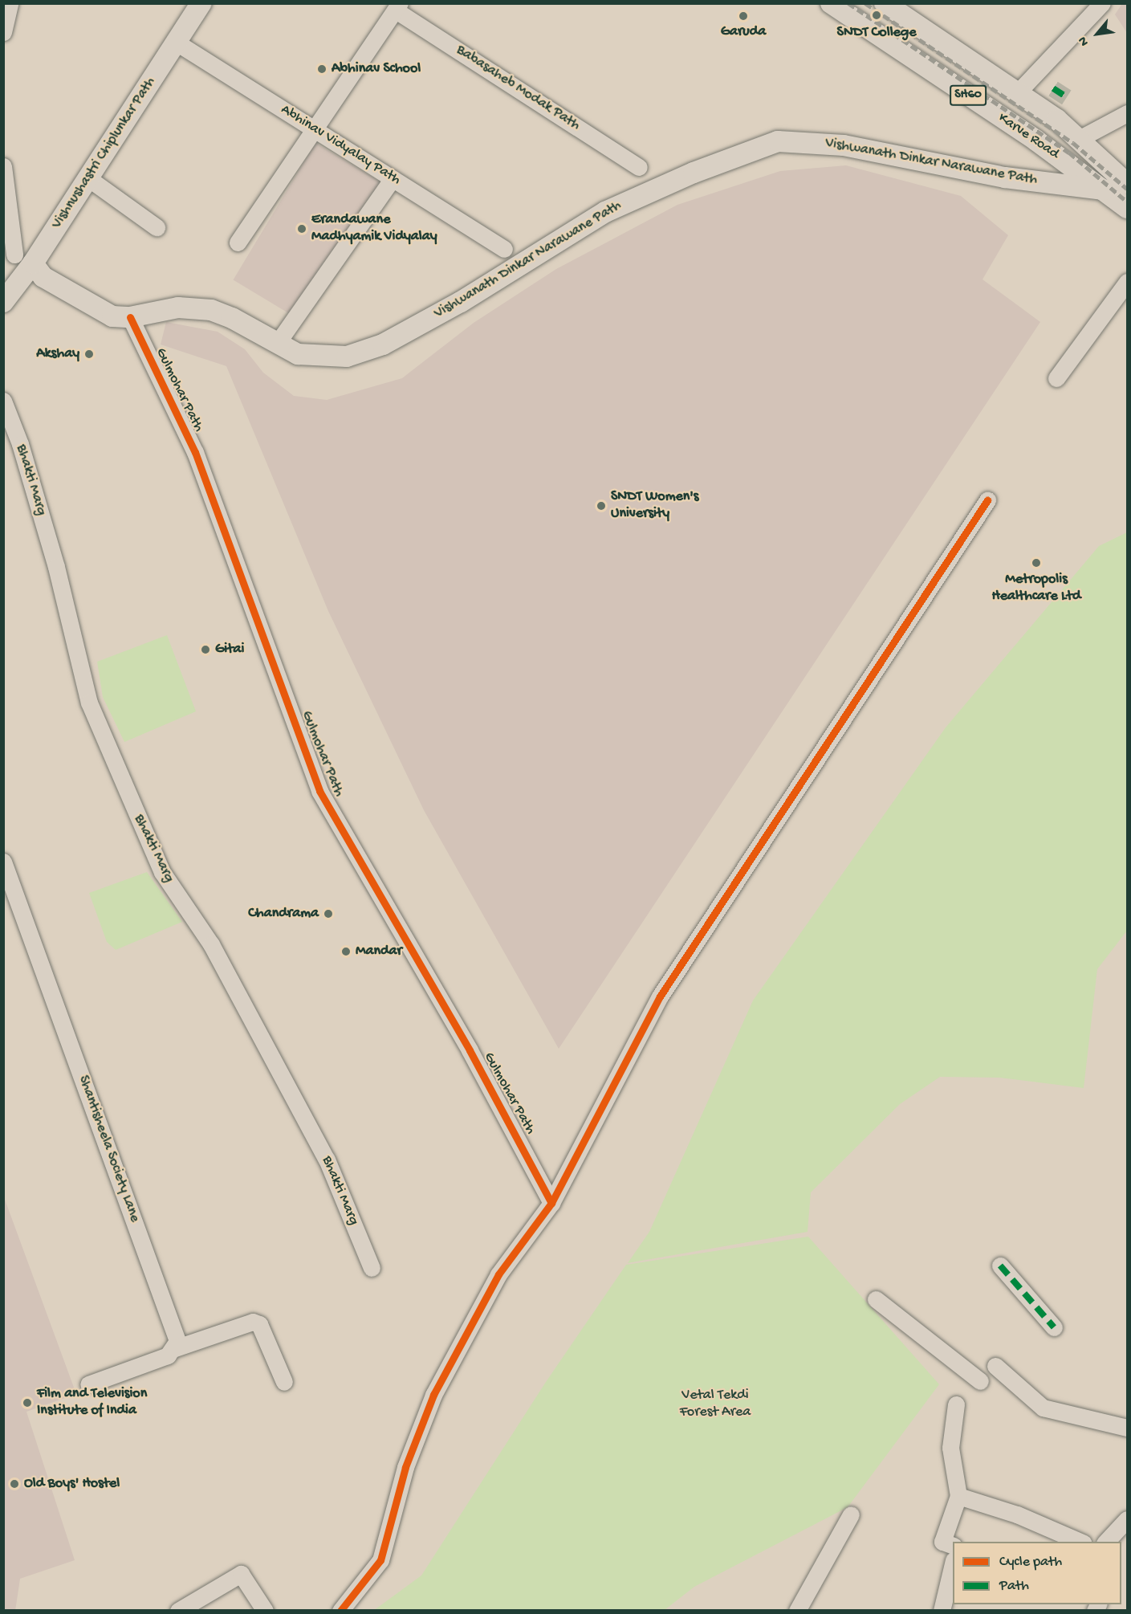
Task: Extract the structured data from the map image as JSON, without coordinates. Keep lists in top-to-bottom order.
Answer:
{
  "streets": {
    "main road": [
      "SH60",
      "Karve Road",
      "Vishnushastri Chiplunkar Path",
      "Vishwanath Dinkar Narawane Path"
    ],
    "street": [
      "Babasaheb Modak Path",
      "Abhinav Vidyalay Path",
      "Gulmohar Path",
      "Bhakti Marg",
      "Shantisheela Society Lane"
    ]
  },
  "crossings": [
    ["Karve Road", "Vishwanath Dinkar Narawane Path"],
    ["Abhinav Vidyalay Path", "Vishnushastri Chiplunkar Path"],
    ["Vishwanath Dinkar Narawane Path", "Gulmohar Path"]
  ],
  "parks": ["Vetal Tekdi Forest Area"],
  "places": [
    "SNDT College",
    "Garuda",
    "Abhinav School",
    "Erandawane Madhyamik Vidyalay",
    "Akshay",
    "SNDT Women's University",
    "Metropolis Healthcare Ltd",
    "Gitai",
    "Chandrama",
    "Mandar",
    "Film and Television Institute of India",
    "Old Boys' Hostel"
  ],
  "legend": ["Cycle path", "Path"],
  "north": "bottom left"
}
